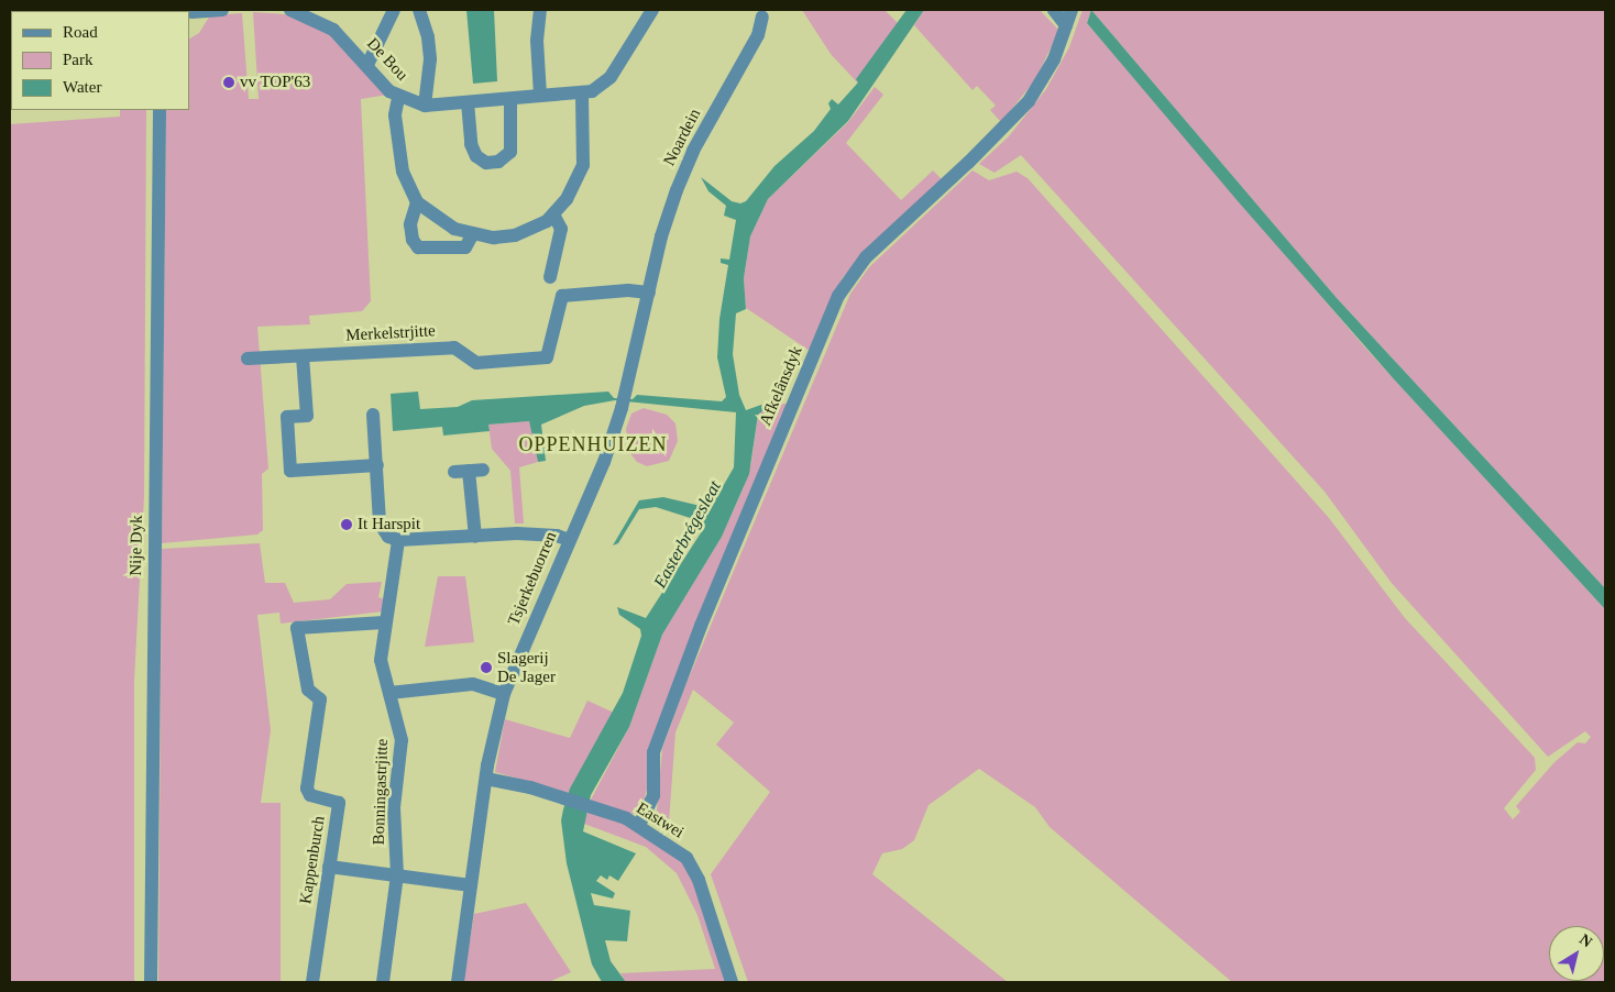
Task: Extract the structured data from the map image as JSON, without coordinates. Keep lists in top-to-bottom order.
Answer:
{
  "streets": {
    "street": [
      "De Bou",
      "Noardein",
      "Merkelstrjitte",
      "Afkelânsdyk",
      "Nije Dyk",
      "Tsjerkebuorren",
      "Bonningastrjitte",
      "Eastwei",
      "Kappenburch"
    ]
  },
  "crossings": [
    ["Noardein", "Merkelstrjitte"],
    ["Noardein", "Tsjerkebuorren"],
    ["Merkelstrjitte", "Tsjerkebuorren"],
    ["Afkelânsdyk", "Eastwei"],
    ["Tsjerkebuorren", "Eastwei"],
    ["Bonningastrjitte", "Kappenburch"]
  ],
  "districts": ["OPPENHUIZEN"],
  "water": ["Easterbrégesleat"],
  "places": ["vv TOP'63", "It Harspit", "Slagerij De Jager"],
  "legend": ["Road", "Park", "Water"],
  "north": "top right"
}
